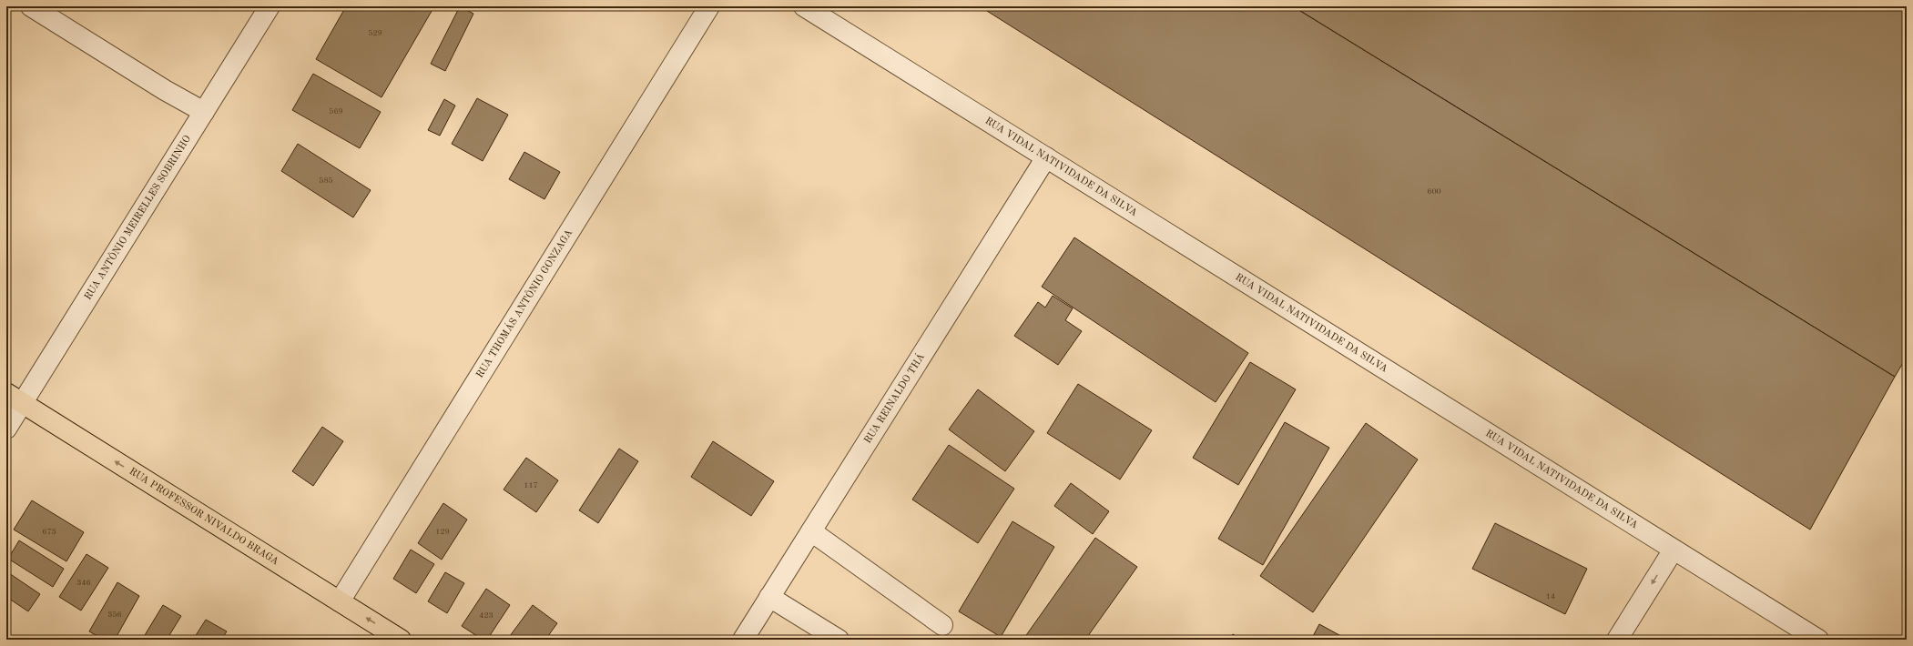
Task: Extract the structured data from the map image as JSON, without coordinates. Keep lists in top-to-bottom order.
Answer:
{
  "streets": {
    "main road": ["RUA PROFESSOR NIVALDO BRAGA"],
    "street": [
      "RUA VIDAL NATIVIDADE DA SILVA",
      "RUA ANTÔNIO MEIRELLES SOBRINHO",
      "RUA THOMÁS ANTÔNIO GONZAGA",
      "RUA REINALDO THÁ"
    ]
  },
  "crossings": [
    ["RUA VIDAL NATIVIDADE DA SILVA", "RUA REINALDO THÁ"],
    ["RUA ANTÔNIO MEIRELLES SOBRINHO", "RUA PROFESSOR NIVALDO BRAGA"],
    ["RUA THOMÁS ANTÔNIO GONZAGA", "RUA PROFESSOR NIVALDO BRAGA"]
  ],
  "one_way": ["RUA PROFESSOR NIVALDO BRAGA"],
  "house_numbers": [
    "529",
    "569",
    "585",
    "600",
    "117",
    "673",
    "129",
    "346",
    "14",
    "356",
    "423"
  ]
}
